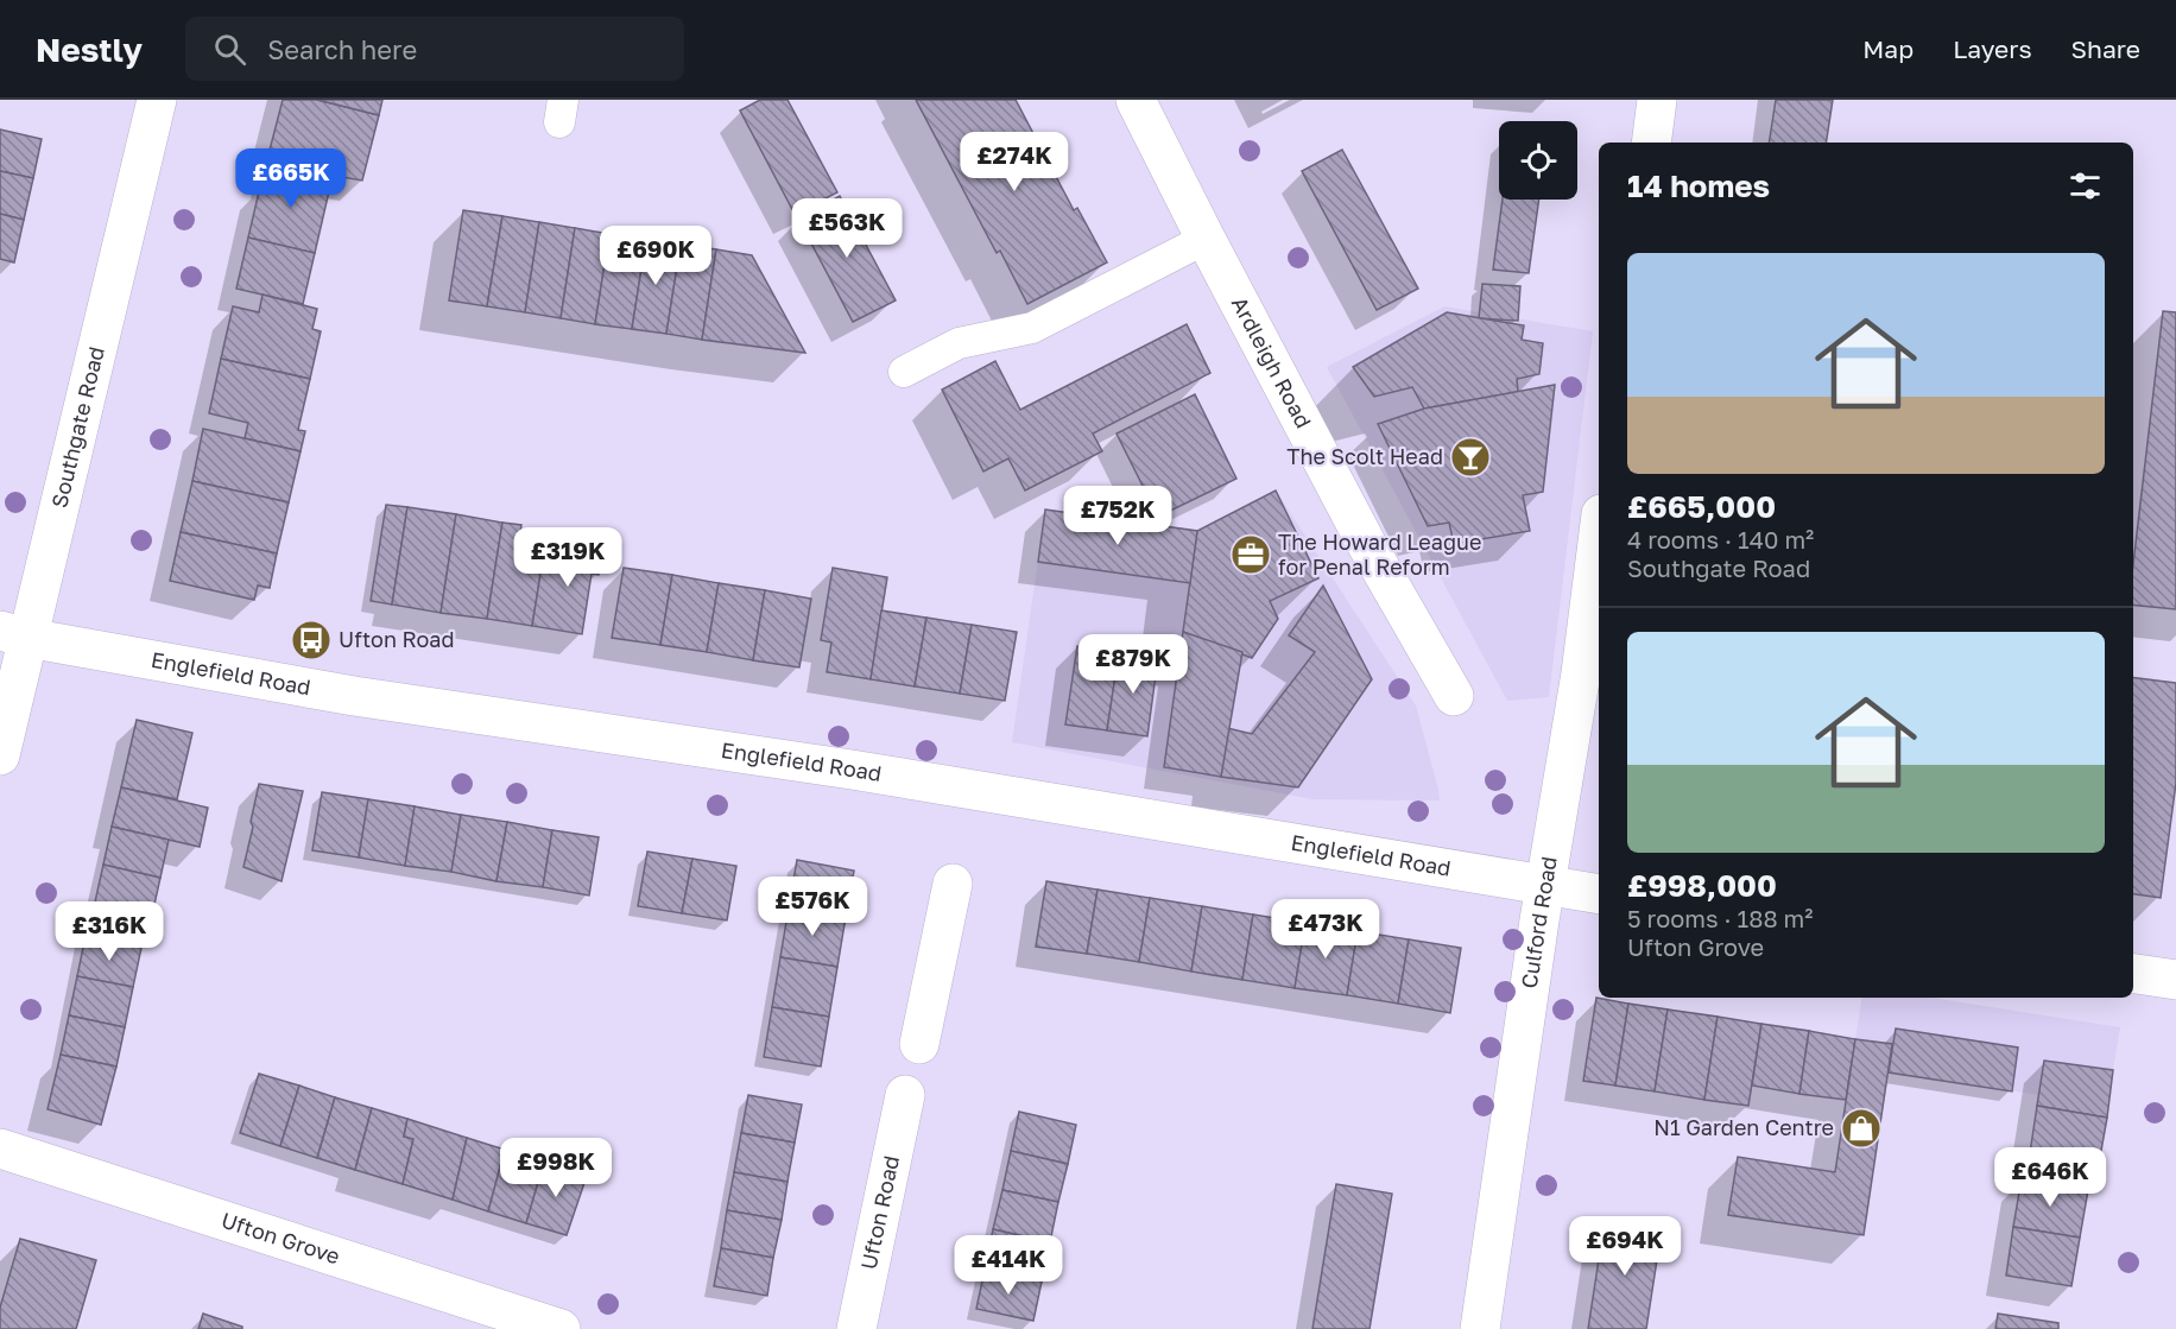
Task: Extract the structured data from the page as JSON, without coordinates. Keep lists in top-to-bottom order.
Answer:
{
  "streets": {
    "street": [
      "Ardleigh Road",
      "Southgate Road",
      "Englefield Road",
      "Culford Road",
      "Ufton Road",
      "Ufton Grove"
    ]
  },
  "crossings": [
    ["Southgate Road", "Englefield Road"],
    ["Englefield Road", "Culford Road"]
  ],
  "places": {
    "bar": ["The Scolt Head"],
    "office": ["The Howard League for Penal Reform"],
    "bus stop": ["Ufton Road"],
    "shop": ["N1 Garden Centre"]
  },
  "page": {
    "header": "Nestly",
    "search": "Search here",
    "nav": ["Map", "Layers", "Share"],
    "price": [
      "£274K",
      "£665K",
      "£563K",
      "£690K",
      "£752K",
      "£319K",
      "£879K",
      "£576K",
      "£473K",
      "£316K",
      "£998K",
      "£646K",
      "£694K",
      "£414K"
    ],
    "heading": "14 homes",
    "list": [
      {
        "name": "£665,000",
        "note": "4 rooms · 140 m² · Southgate Road"
      },
      {
        "name": "£998,000",
        "note": "5 rooms · 188 m² · Ufton Grove"
      }
    ]
  }
}
